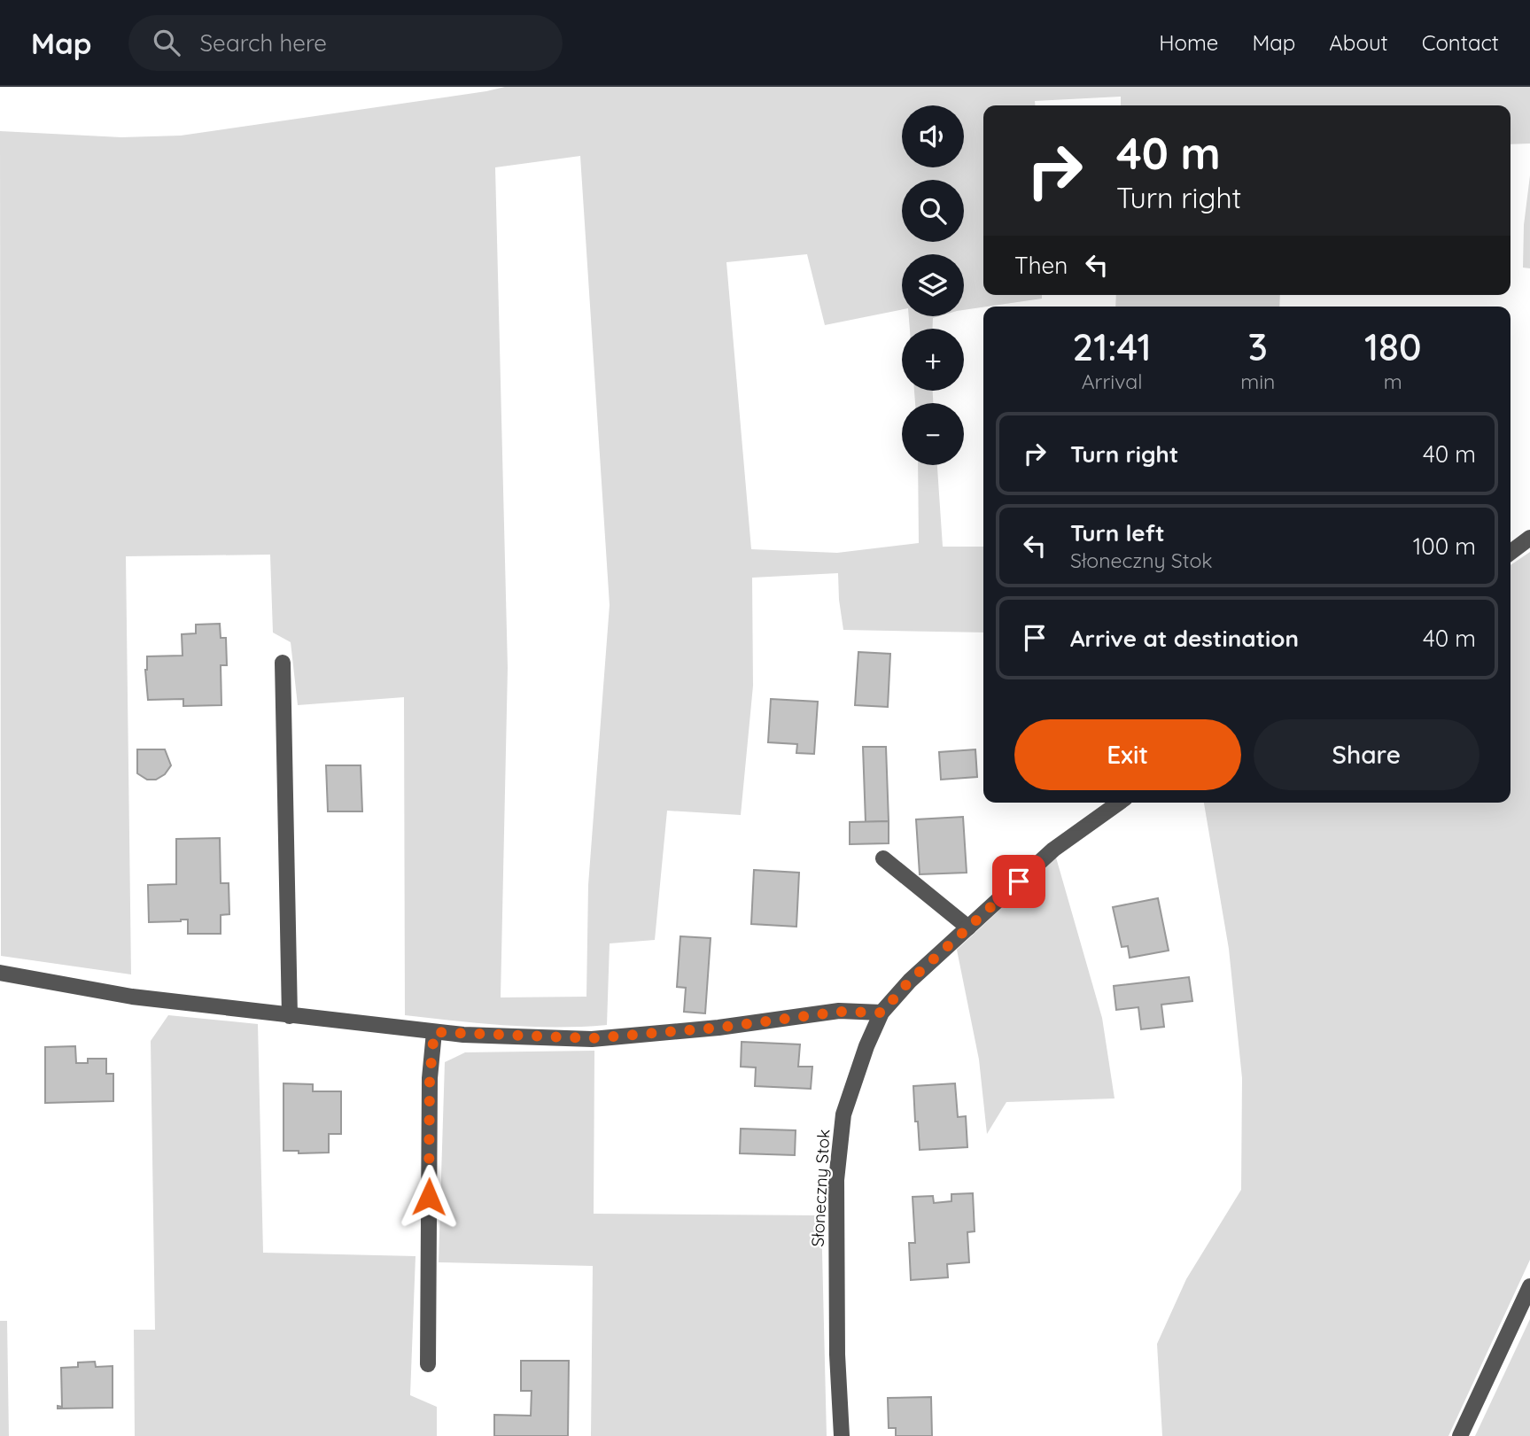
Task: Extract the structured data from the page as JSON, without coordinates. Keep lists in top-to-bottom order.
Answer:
{
  "streets": {
    "street": ["Słoneczny Stok"]
  },
  "page": {
    "header": "Map",
    "search": "Search here",
    "nav": [
      "Home",
      "Map",
      "About",
      "Contact"
    ],
    "map_buttons": ["+", "−"],
    "turn": ["40 m", "Turn right"],
    "then": "Then",
    "eta": [
      "21:41",
      "Arrival",
      "3",
      "min",
      "180",
      "m"
    ],
    "list": [
      {
        "name": "Turn right",
        "value": "40 m"
      },
      {
        "name": "Turn left",
        "note": "Słoneczny Stok",
        "value": "100 m"
      },
      {
        "name": "Arrive at destination",
        "value": "40 m"
      }
    ],
    "buttons": ["Exit", "Share"]
  }
}
